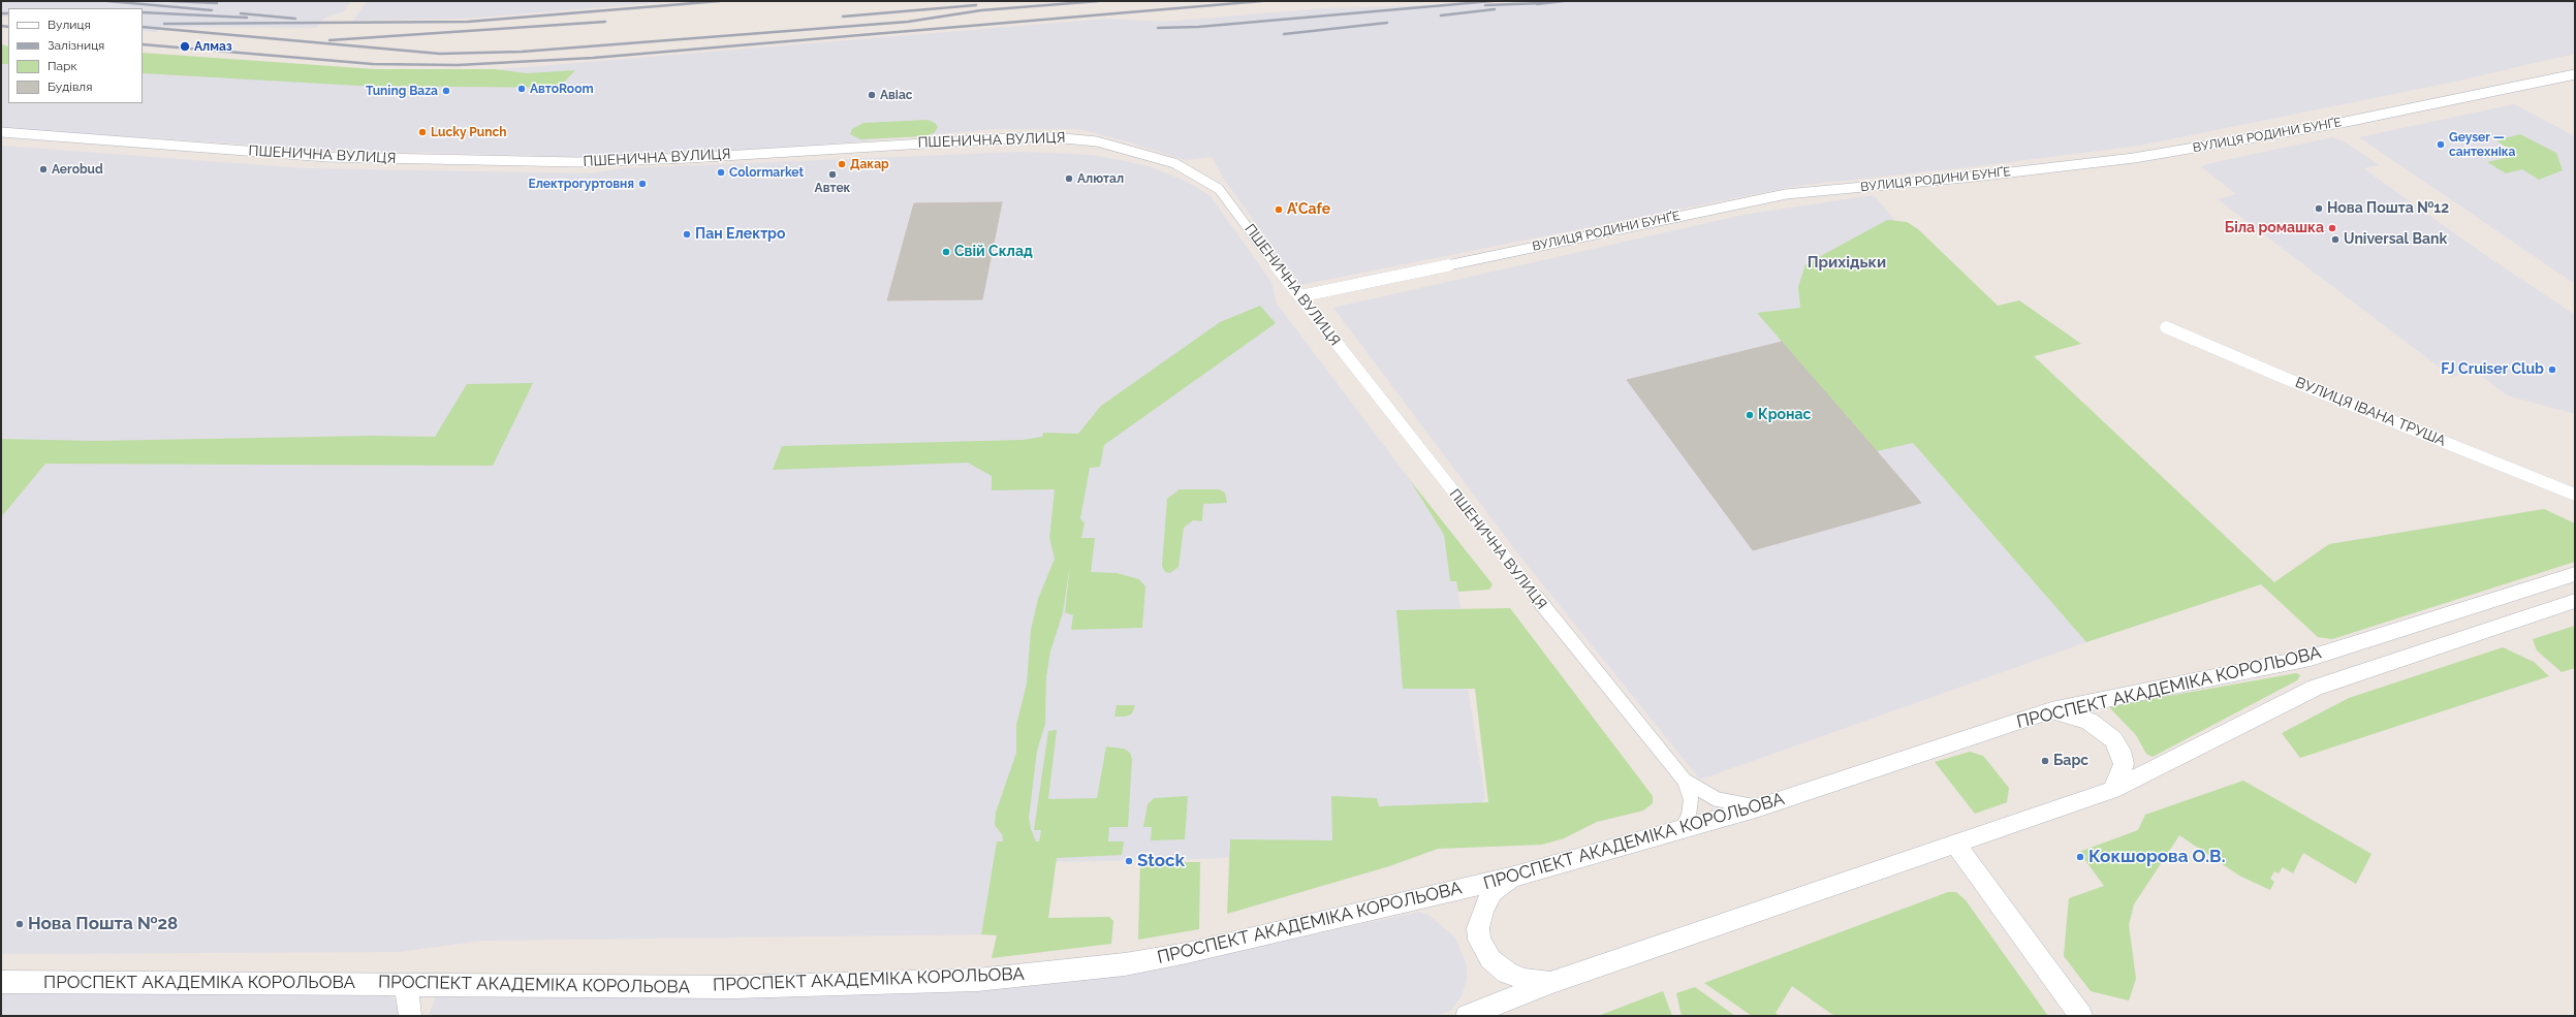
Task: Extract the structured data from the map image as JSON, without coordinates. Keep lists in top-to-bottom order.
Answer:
{
  "streets": {
    "main road": ["ПРОСПЕКТ АКАДЕМІКА КОРОЛЬОВА"],
    "street": ["ВУЛИЦЯ РОДИНИ БУНҐЕ", "ПШЕНИЧНА ВУЛИЦЯ", "ВУЛИЦЯ ІВАНА ТРУША"]
  },
  "crossings": [
    ["ВУЛИЦЯ РОДИНИ БУНҐЕ", "ПШЕНИЧНА ВУЛИЦЯ"],
    ["ПШЕНИЧНА ВУЛИЦЯ", "ПРОСПЕКТ АКАДЕМІКА КОРОЛЬОВА"]
  ],
  "districts": ["Прихідьки"],
  "places": [
    "Алмаз",
    "АвтоRoom",
    "Tuning Baza",
    "Авіас",
    "Lucky Punch",
    "Geyser — сантехніка",
    "Дакар",
    "Aerobud",
    "Colormarket",
    "Автек",
    "Алютал",
    "Електрогуртовня",
    "Нова Пошта №12",
    "A’Cafe",
    "Біла ромашка",
    "Пан Електро",
    "Universal Bank",
    "Свій Склад",
    "FJ Cruiser Club",
    "Кронас",
    "Барс",
    "Кокшорова О.В.",
    "Stock",
    "Нова Пошта №28"
  ],
  "legend": [
    "Вулиця",
    "Залізниця",
    "Парк",
    "Будівля"
  ]
}
